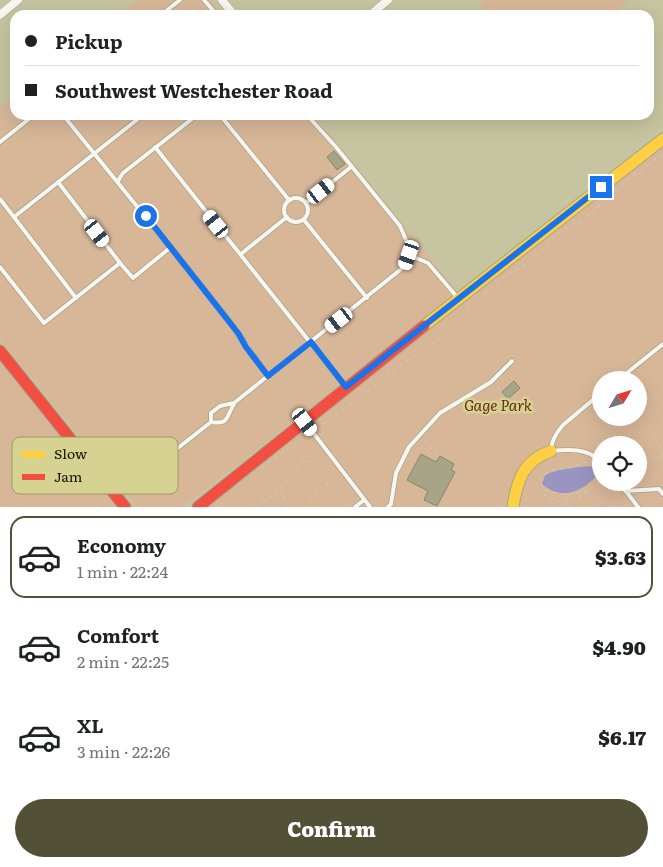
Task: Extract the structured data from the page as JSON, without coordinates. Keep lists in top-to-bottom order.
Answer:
{
  "parks": ["Gage Park"],
  "legend": ["Slow", "Jam"],
  "north": "top right",
  "page": {
    "banner": ["Pickup", "Southwest Westchester Road"],
    "list": [
      {
        "name": "Economy",
        "note": "1 min · 22:24",
        "value": "$3.63"
      },
      {
        "name": "Comfort",
        "note": "2 min · 22:25",
        "value": "$4.90"
      },
      {
        "name": "XL",
        "note": "3 min · 22:26",
        "value": "$6.17"
      }
    ],
    "buttons": "Confirm"
  }
}
